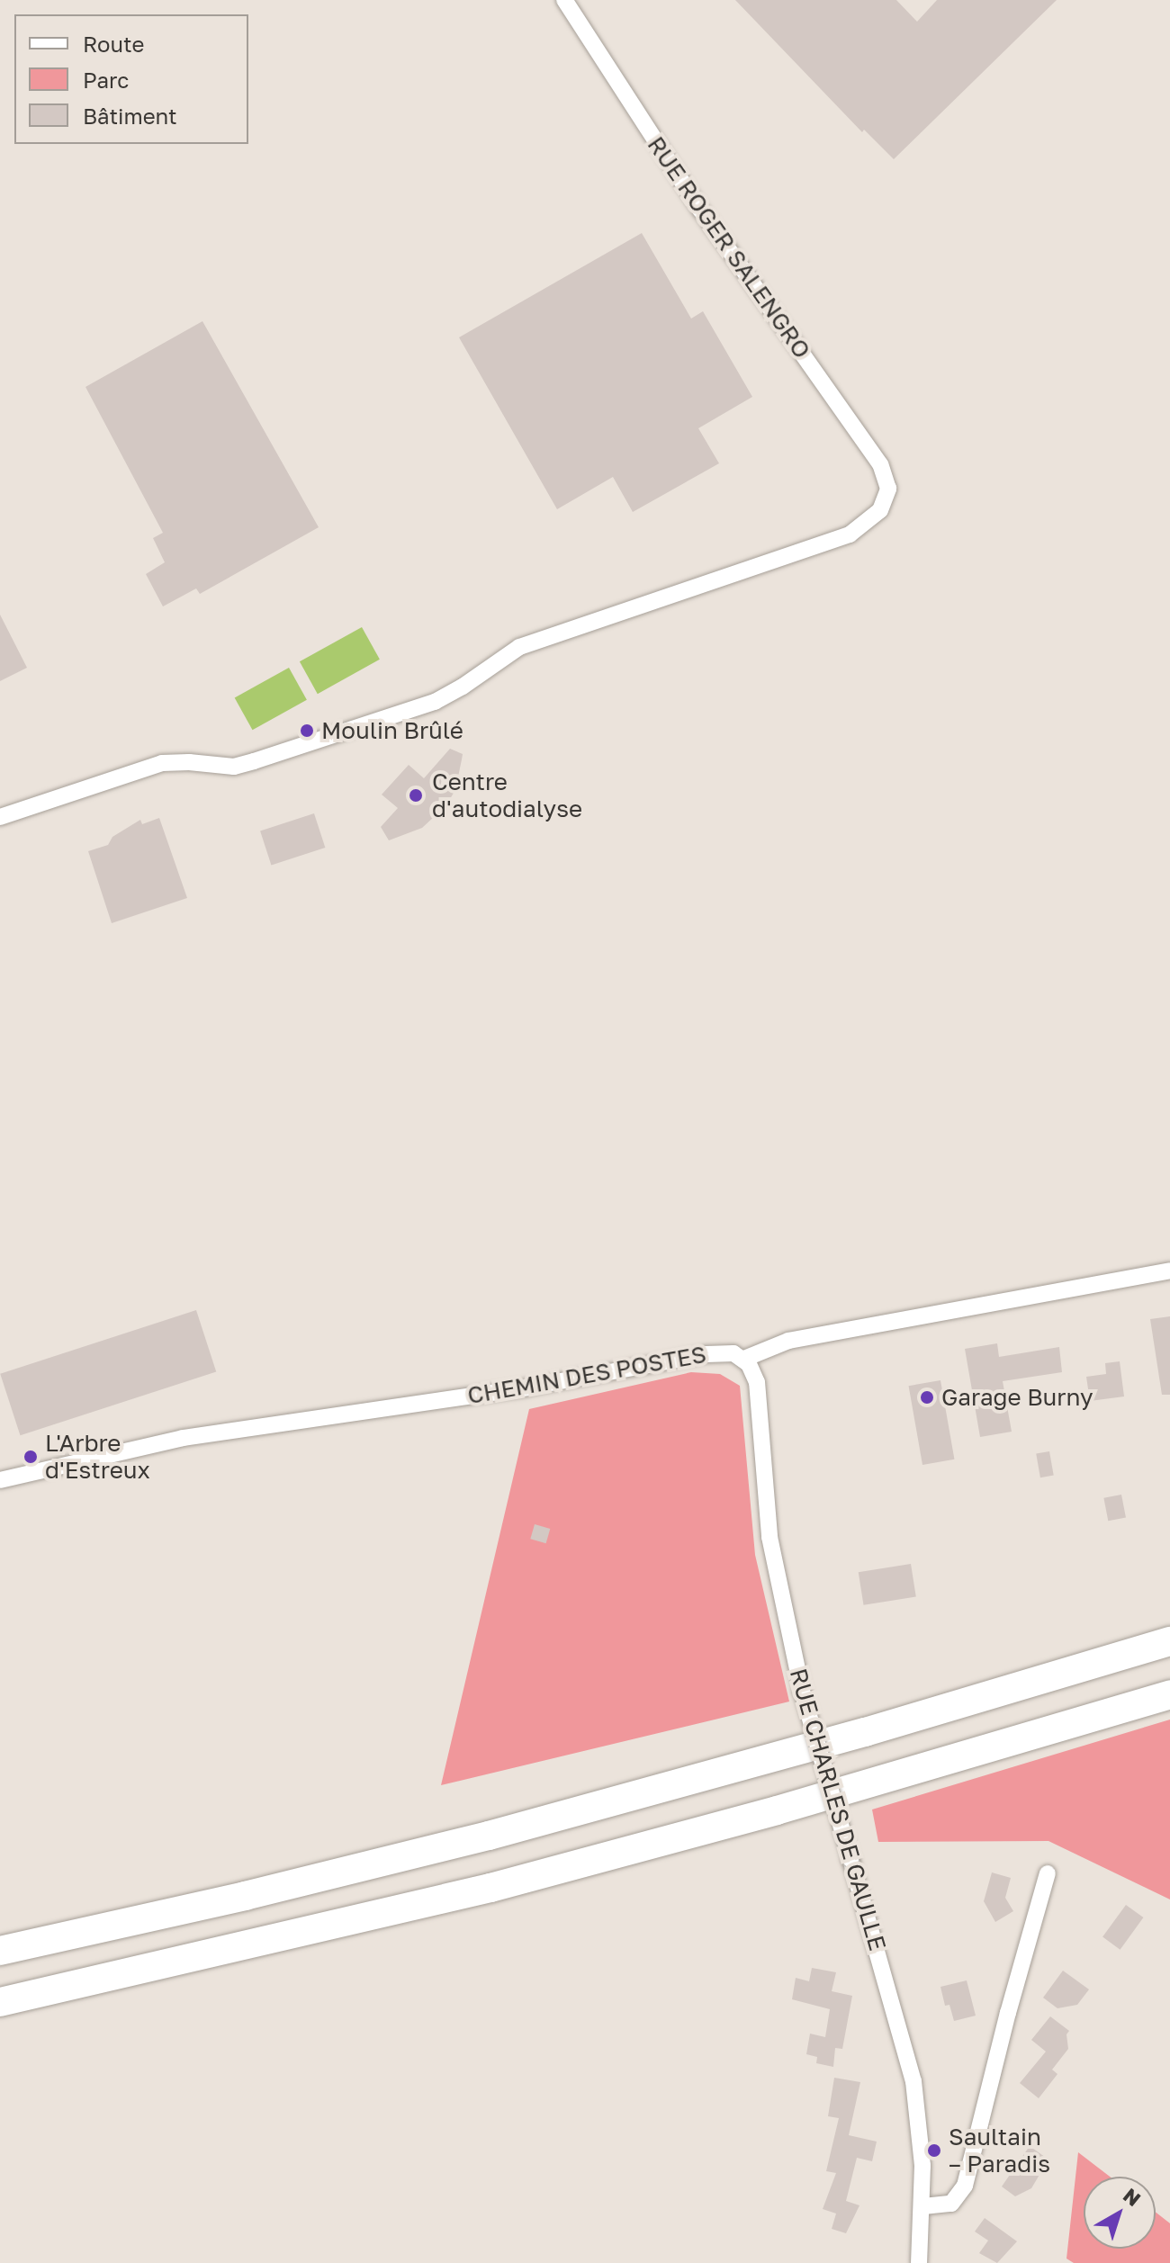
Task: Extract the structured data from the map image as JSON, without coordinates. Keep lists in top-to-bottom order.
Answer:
{
  "streets": {
    "street": ["RUE ROGER SALENGRO", "CHEMIN DES POSTES", "RUE CHARLES DE GAULLE"]
  },
  "crossings": [
    ["CHEMIN DES POSTES", "RUE CHARLES DE GAULLE"]
  ],
  "places": [
    "Moulin Brûlé",
    "Centre d'autodialyse",
    "Garage Burny",
    "L'Arbre d'Estreux",
    "Saultain – Paradis"
  ],
  "legend": ["Route", "Parc", "Bâtiment"],
  "north": "top right"
}
